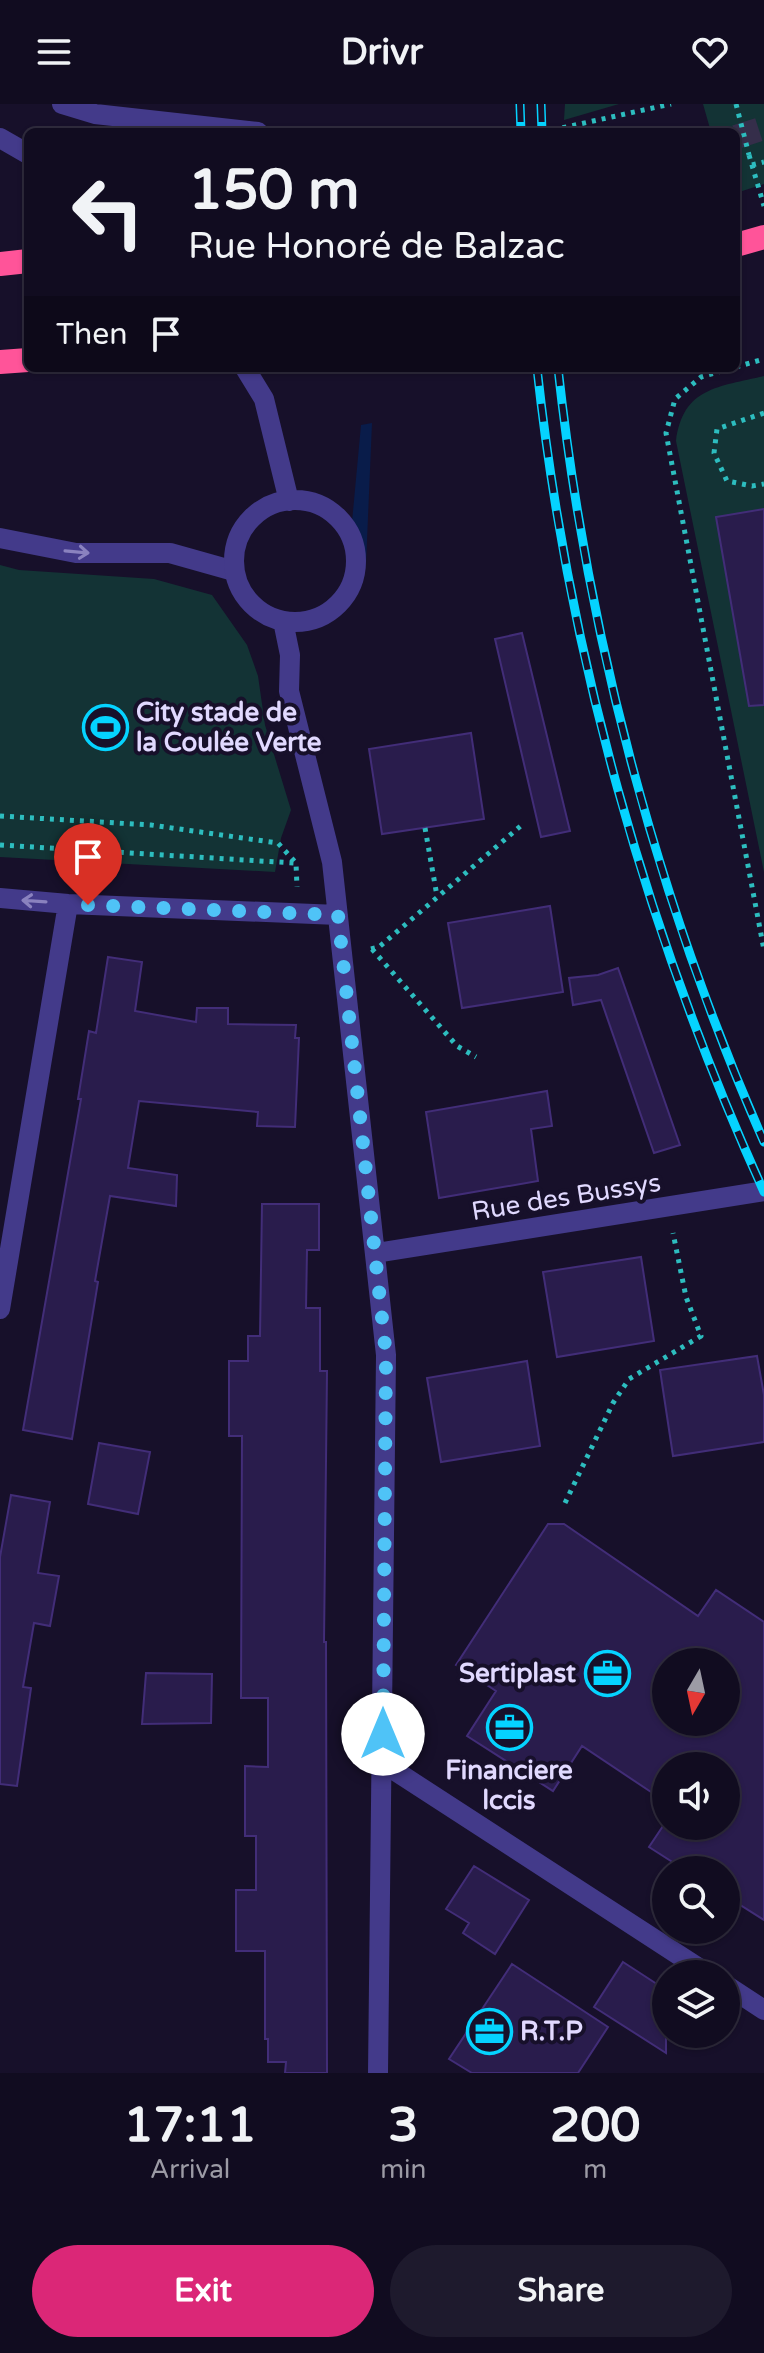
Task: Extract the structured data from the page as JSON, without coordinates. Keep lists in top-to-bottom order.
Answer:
{
  "streets": {
    "street": ["Rue des Bussys"]
  },
  "places": {
    "sports": ["City stade de la Coulée Verte"],
    "office": ["Sertiplast", "Financiere lccis", "R.T.P"]
  },
  "north": "bottom",
  "page": {
    "header": "Drivr",
    "turn": ["150 m", "Rue Honoré de Balzac"],
    "then": "Then",
    "eta": [
      "17:11",
      "Arrival",
      "3",
      "min",
      "200",
      "m"
    ],
    "buttons": ["Exit", "Share"]
  }
}
